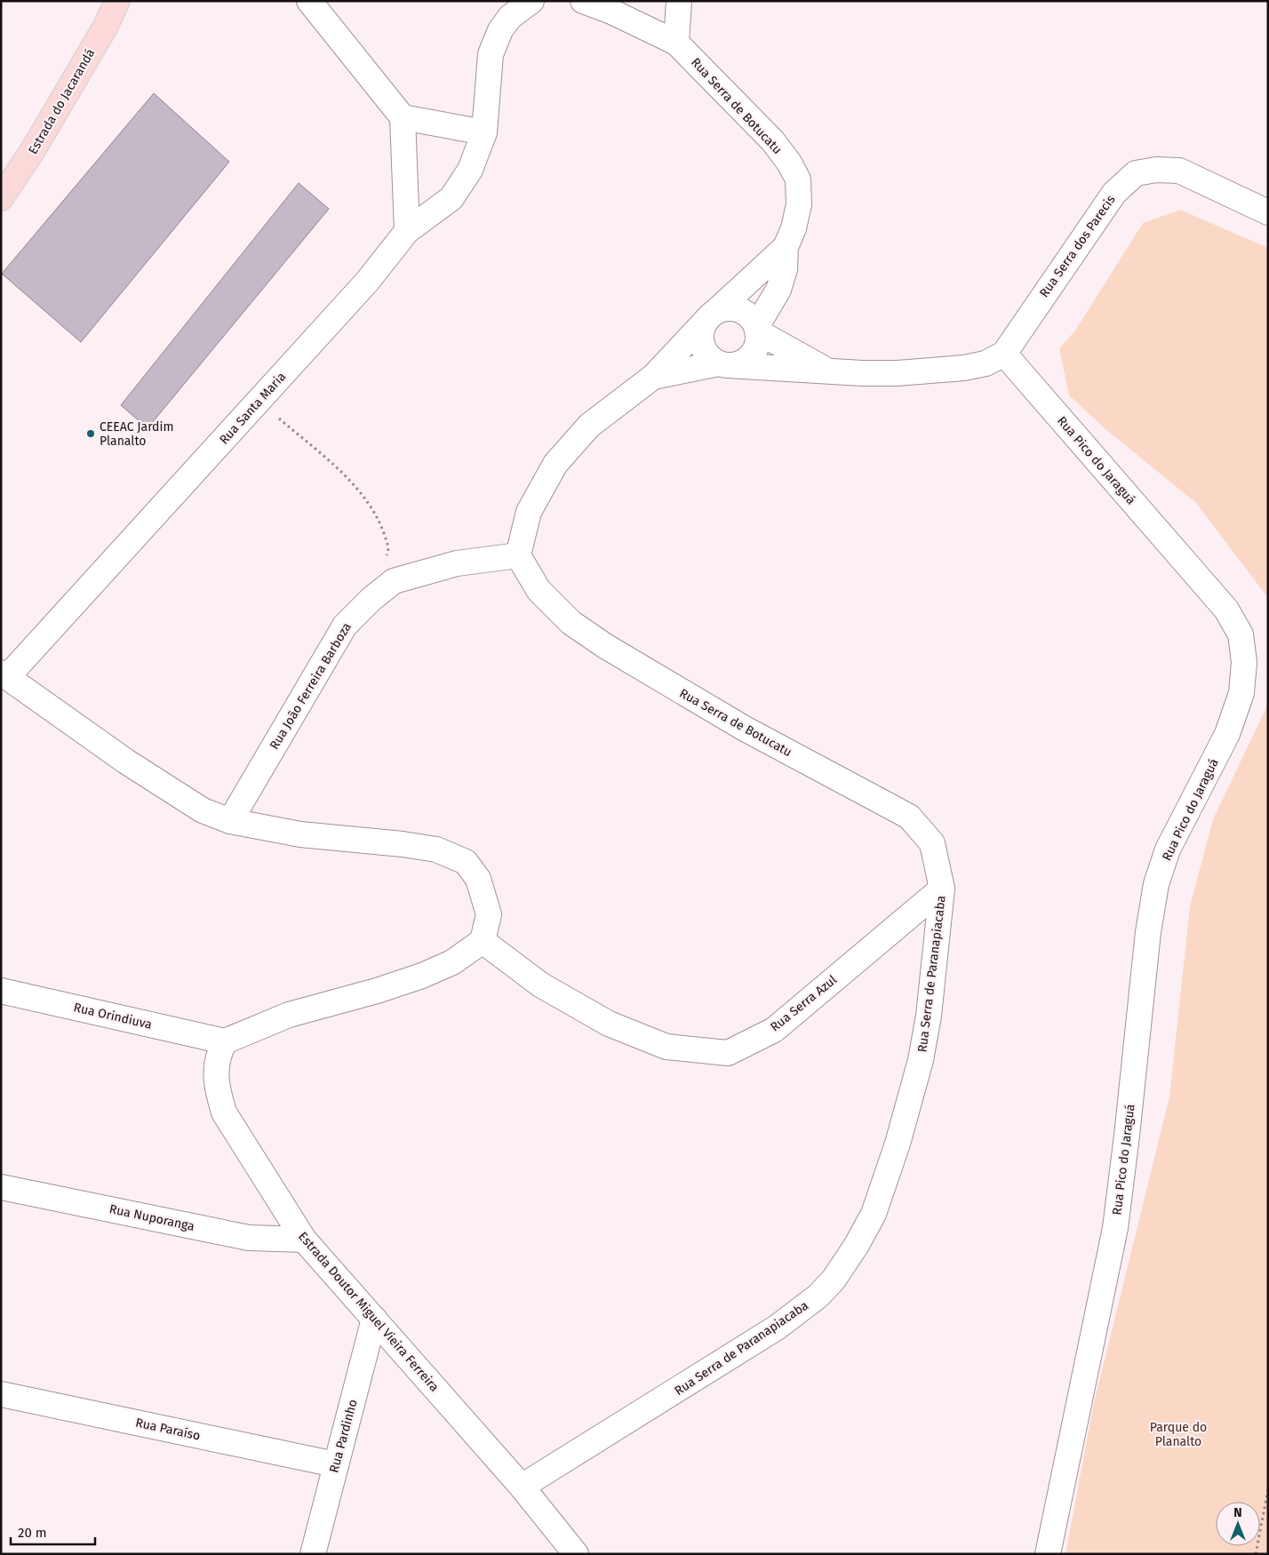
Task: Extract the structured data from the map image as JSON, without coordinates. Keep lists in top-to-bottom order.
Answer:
{
  "streets": {
    "main road": ["Estrada do Jacarandá"],
    "street": [
      "Rua Serra de Botucatu",
      "Rua Serra dos Parecis",
      "Rua Santa Maria",
      "Rua Pico do Jaraguá",
      "Rua João Ferreira Barboza",
      "Rua Serra de Paranapiacaba",
      "Rua Serra Azul",
      "Rua Orindiuva",
      "Rua Nuporanga",
      "Estrada Doutor Miguel Vieira Ferreira",
      "Rua Paraíso",
      "Rua Pardinho"
    ]
  },
  "crossings": [
    ["Rua Serra de Botucatu", "Rua João Ferreira Barboza"],
    ["Rua Serra de Botucatu", "Rua Serra de Paranapiacaba"],
    ["Rua Serra de Botucatu", "Rua Serra Azul"],
    ["Rua Serra dos Parecis", "Rua Pico do Jaraguá"],
    ["Rua Serra de Paranapiacaba", "Rua Serra Azul"],
    ["Rua Serra de Paranapiacaba", "Estrada Doutor Miguel Vieira Ferreira"],
    ["Rua Orindiuva", "Estrada Doutor Miguel Vieira Ferreira"],
    ["Rua Nuporanga", "Estrada Doutor Miguel Vieira Ferreira"],
    ["Estrada Doutor Miguel Vieira Ferreira", "Rua Pardinho"],
    ["Rua Paraíso", "Rua Pardinho"]
  ],
  "parks": ["Parque do Planalto"],
  "places": ["CEEAC Jardim Planalto"],
  "scale_bar": "20 m",
  "north": "top"
}
